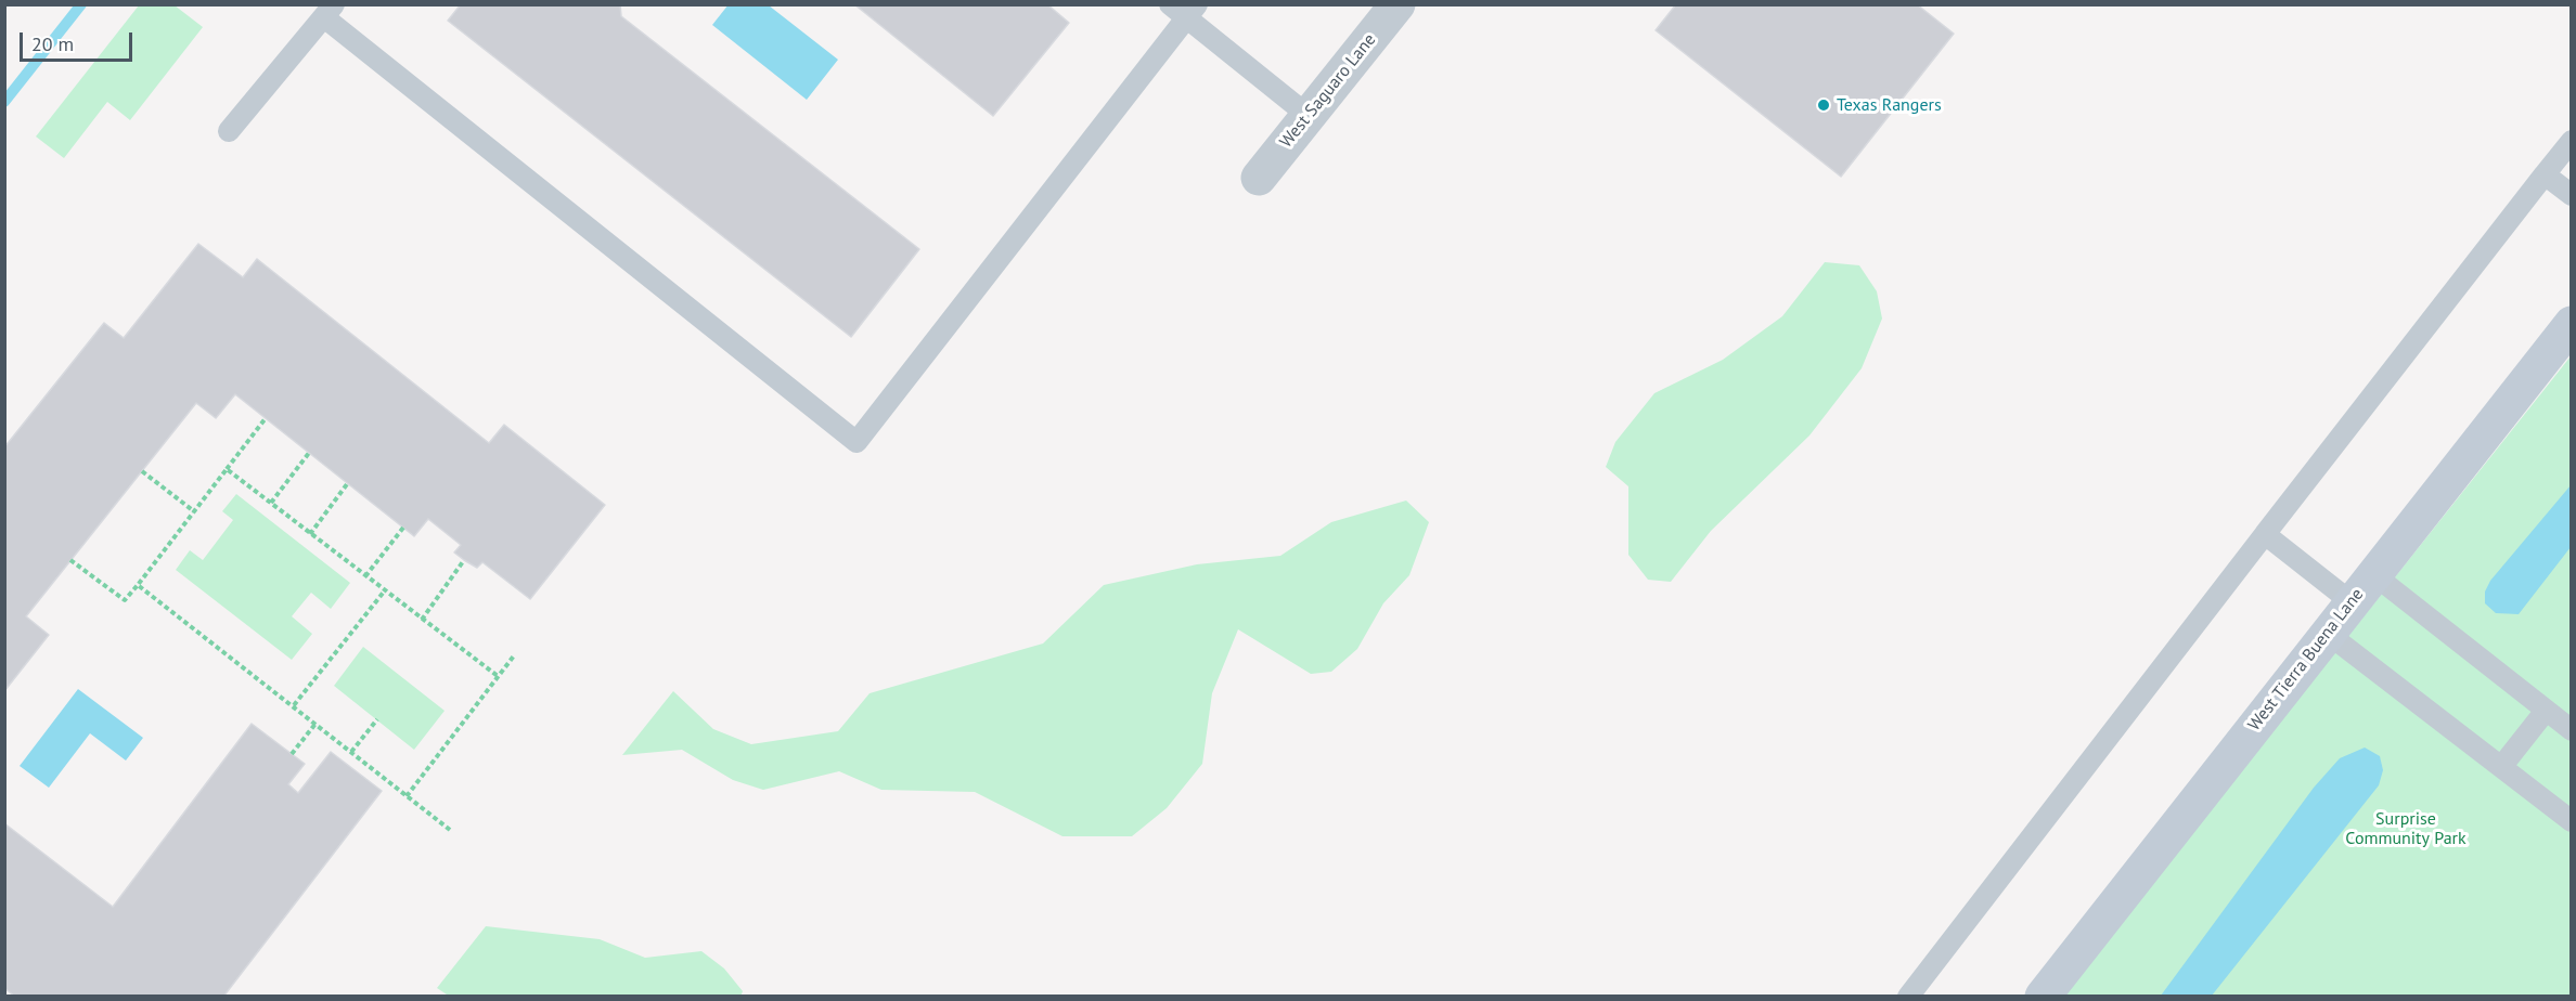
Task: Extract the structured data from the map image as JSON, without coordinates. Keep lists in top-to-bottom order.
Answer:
{
  "streets": {
    "street": ["West Saguaro Lane", "West Tierra Buena Lane"]
  },
  "parks": ["Surprise Community Park"],
  "places": ["Texas Rangers"],
  "scale_bar": "20 m"
}
